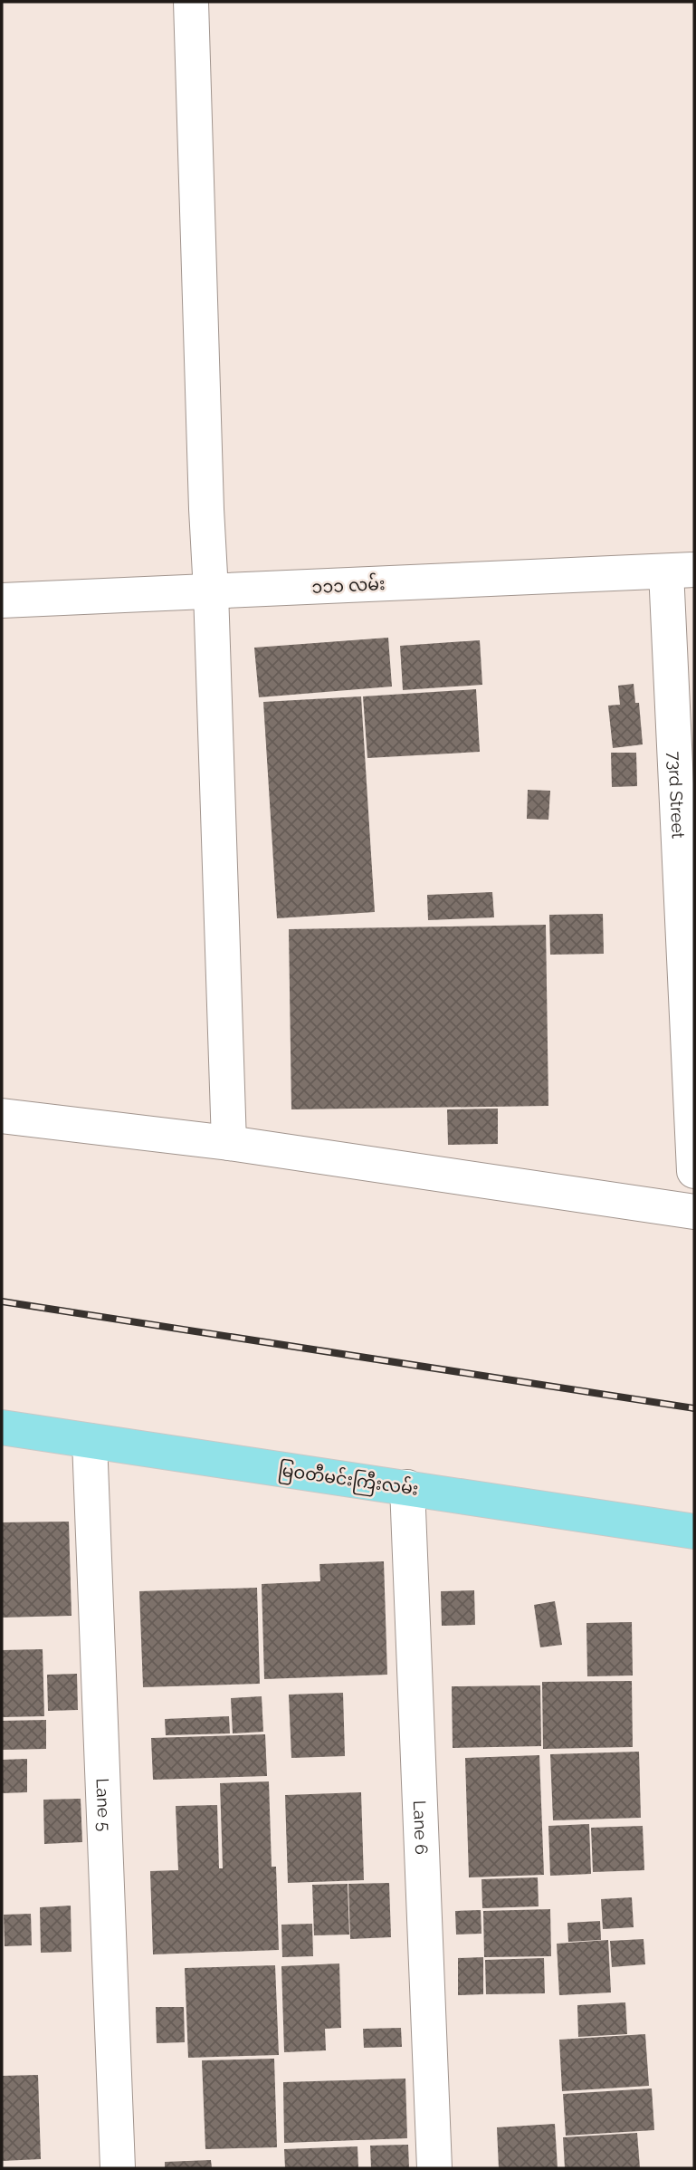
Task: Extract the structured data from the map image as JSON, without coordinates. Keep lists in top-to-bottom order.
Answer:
{
  "streets": {
    "main road": ["မြဝတီမင်းကြီးလမ်း"],
    "street": [
      "၁၁၁ လမ်း",
      "73rd Street",
      "Lane 5",
      "Lane 6"
    ]
  },
  "crossings": [
    ["၁၁၁ လမ်း", "73rd Street"],
    ["မြဝတီမင်းကြီးလမ်း", "Lane 5"],
    ["မြဝတီမင်းကြီးလမ်း", "Lane 6"]
  ]
}
